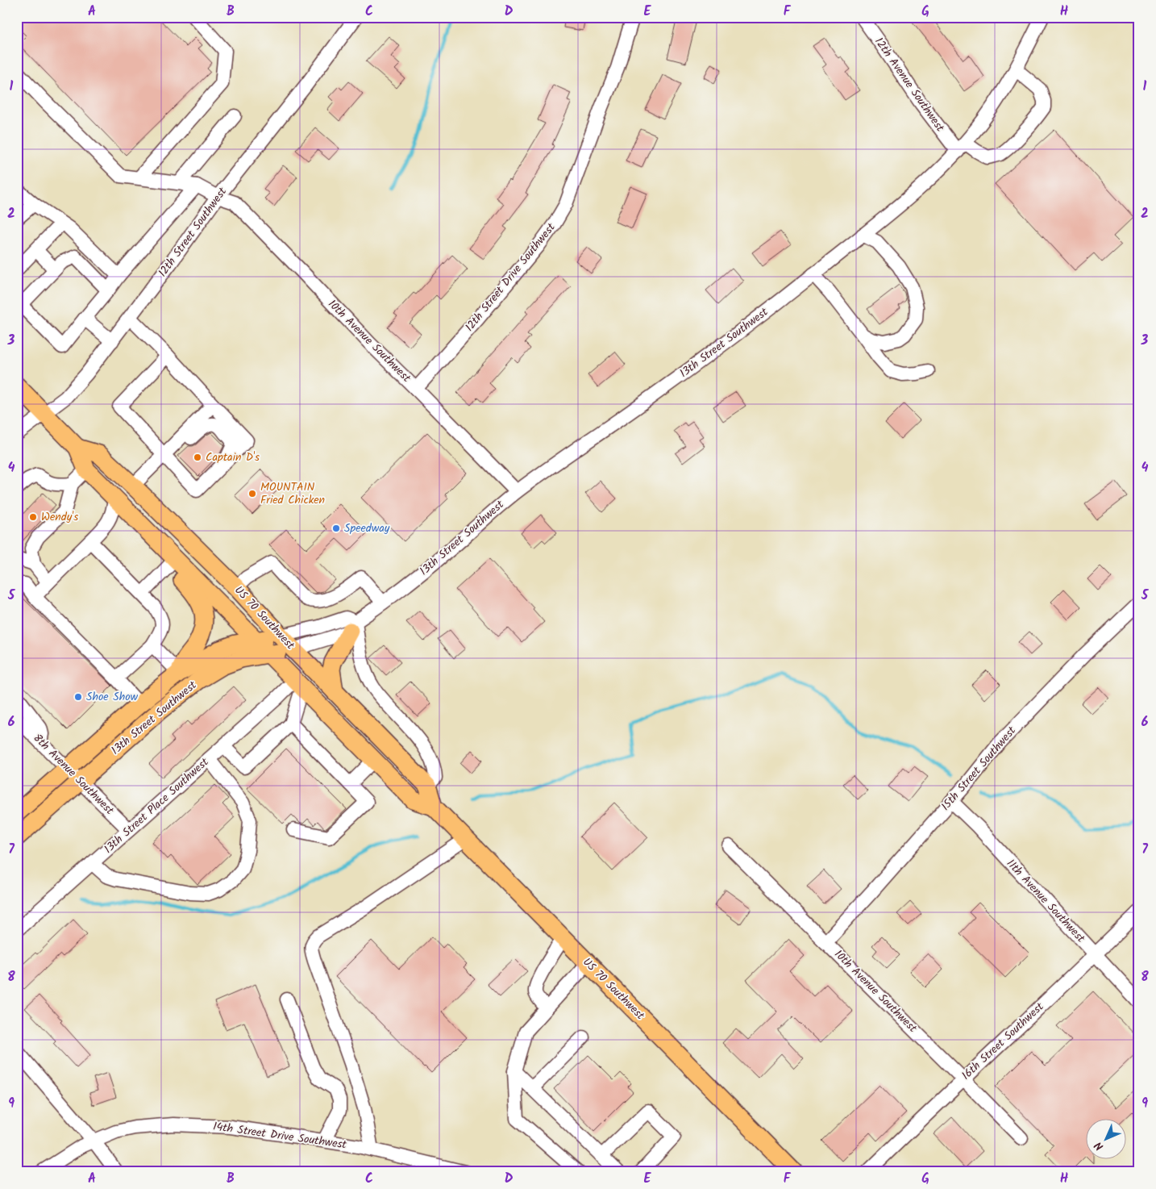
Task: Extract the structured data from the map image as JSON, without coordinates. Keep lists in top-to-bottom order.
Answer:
{
  "streets": {
    "main road": ["13th Street Southwest", "US 70 Southwest"],
    "street": [
      "12th Avenue Southwest",
      "12th Street Southwest",
      "12th Street Drive Southwest",
      "10th Avenue Southwest",
      "15th Street Southwest",
      "8th Avenue Southwest",
      "13th Street Place Southwest",
      "11th Avenue Southwest",
      "16th Street Southwest",
      "14th Street Drive Southwest"
    ]
  },
  "crossings": [
    ["12th Avenue Southwest", "13th Street Southwest"],
    ["12th Street Southwest", "10th Avenue Southwest"],
    ["12th Street Southwest", "US 70 Southwest"],
    ["12th Street Drive Southwest", "10th Avenue Southwest"],
    ["10th Avenue Southwest", "13th Street Southwest"],
    ["10th Avenue Southwest", "15th Street Southwest"],
    ["10th Avenue Southwest", "16th Street Southwest"],
    ["13th Street Southwest", "US 70 Southwest"],
    ["13th Street Southwest", "8th Avenue Southwest"],
    ["US 70 Southwest", "13th Street Place Southwest"],
    ["15th Street Southwest", "11th Avenue Southwest"],
    ["8th Avenue Southwest", "13th Street Place Southwest"],
    ["11th Avenue Southwest", "16th Street Southwest"]
  ],
  "places": [
    "Captain D's",
    "MOUNTAIN Fried Chicken",
    "Wendy's",
    "Speedway",
    "Shoe Show"
  ],
  "north": "bottom left",
  "grid": {
    "columns": [
      "A",
      "B",
      "C",
      "D",
      "E",
      "F",
      "G",
      "H"
    ],
    "rows": [
      "1",
      "2",
      "3",
      "4",
      "5",
      "6",
      "7",
      "8",
      "9"
    ]
  }
}
